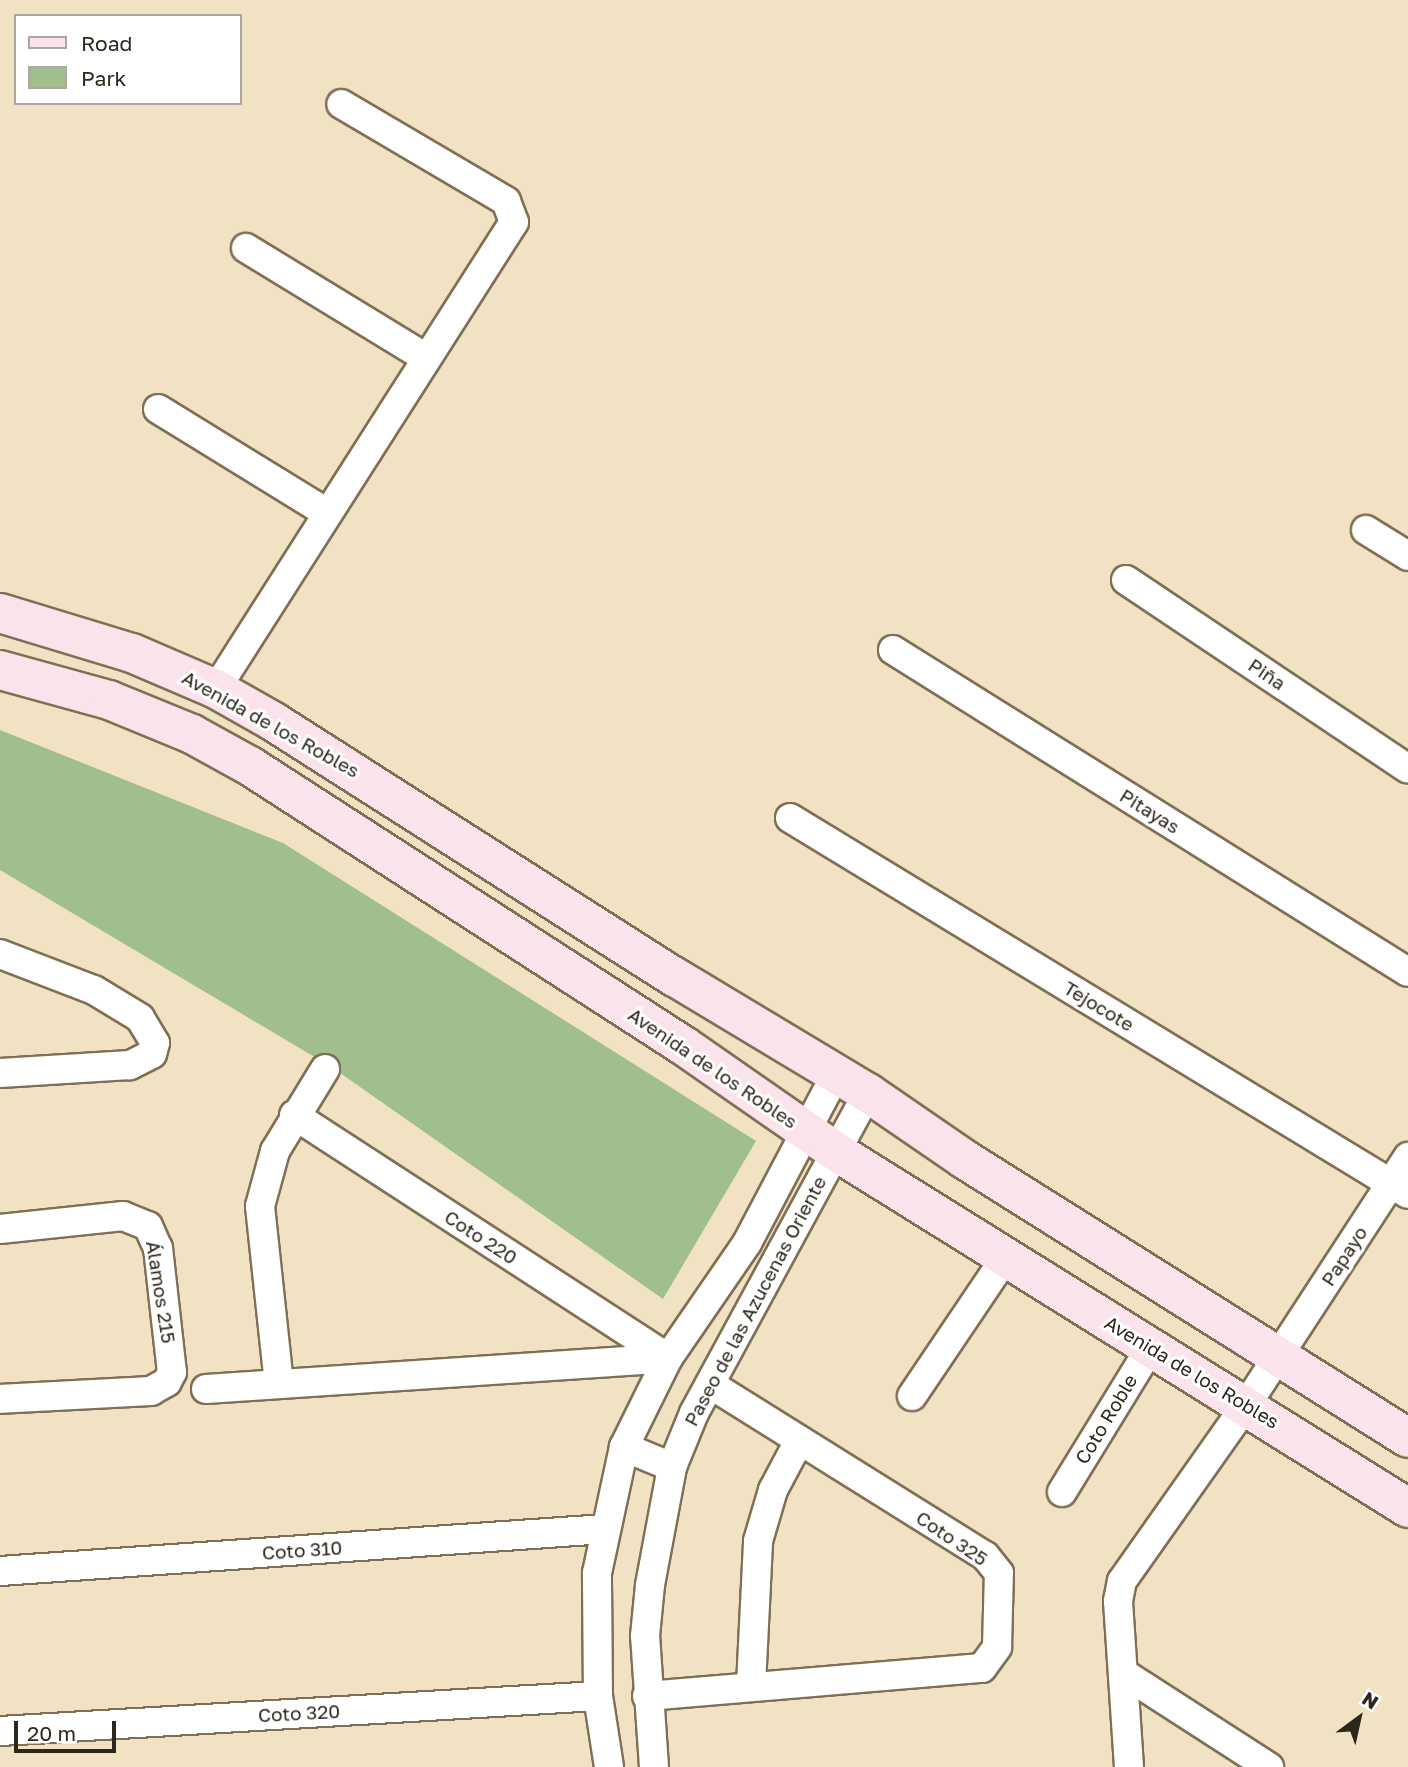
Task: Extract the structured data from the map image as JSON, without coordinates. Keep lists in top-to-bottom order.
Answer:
{
  "streets": {
    "street": [
      "Piña",
      "Avenida de los Robles",
      "Pitayas",
      "Tejocote",
      "Coto 220",
      "Papayo",
      "Álamos 215",
      "Paseo de las Azucenas Oriente",
      "Coto Roble",
      "Coto 325",
      "Coto 310",
      "Coto 320"
    ]
  },
  "crossings": [
    ["Avenida de los Robles", "Papayo"],
    ["Avenida de los Robles", "Paseo de las Azucenas Oriente"],
    ["Avenida de los Robles", "Coto Roble"],
    ["Tejocote", "Papayo"],
    ["Coto 220", "Paseo de las Azucenas Oriente"],
    ["Paseo de las Azucenas Oriente", "Coto 325"],
    ["Paseo de las Azucenas Oriente", "Coto 310"],
    ["Paseo de las Azucenas Oriente", "Coto 320"]
  ],
  "legend": ["Road", "Park"],
  "scale_bar": "20 m",
  "north": "top right"
}
